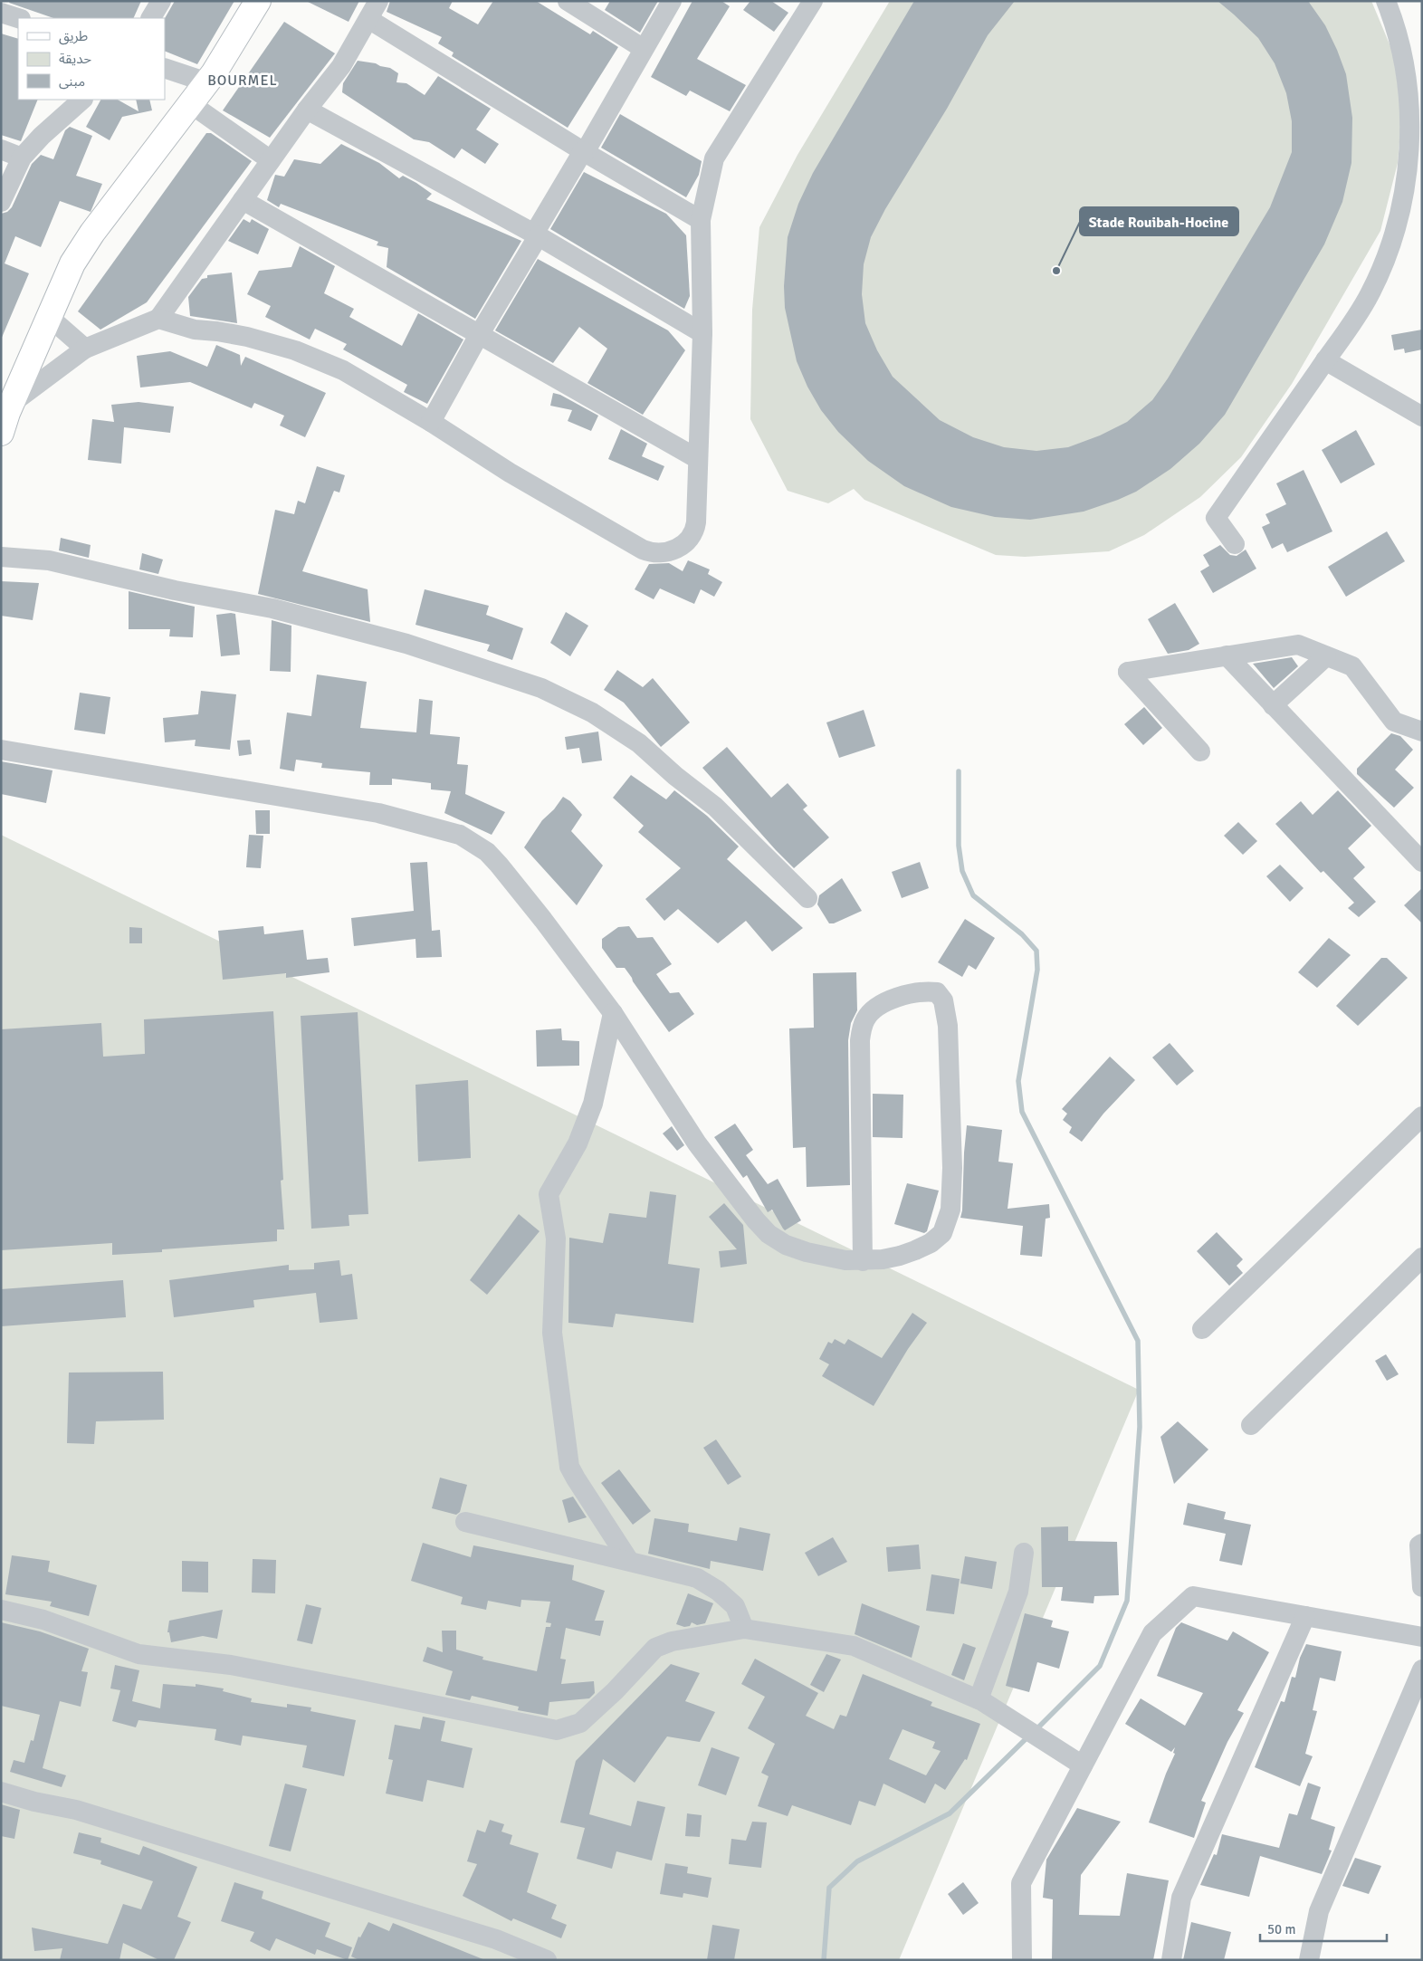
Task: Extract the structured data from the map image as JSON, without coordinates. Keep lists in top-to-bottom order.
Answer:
{
  "districts": ["BOURMEL"],
  "places": ["Stade Rouibah-Hocine"],
  "legend": ["طريق", "حديقة", "مبنى"],
  "scale_bar": "50 m"
}
